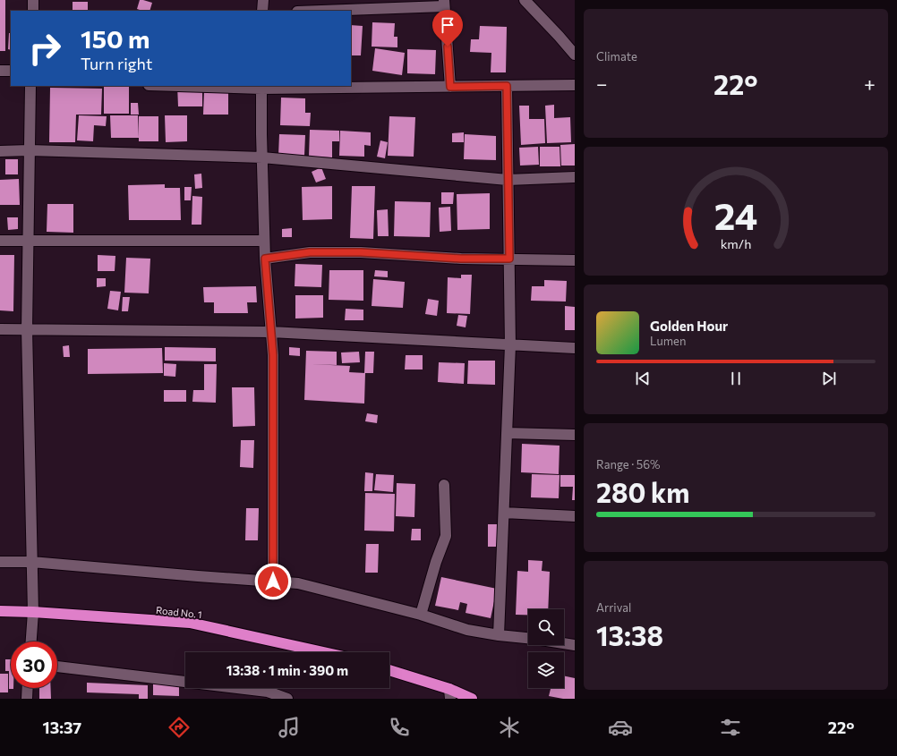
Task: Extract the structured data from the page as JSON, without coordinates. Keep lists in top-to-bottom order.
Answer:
{
  "streets": {
    "highway": ["Road No. 1"]
  },
  "page": {
    "tile": [
      "Climate",
      ["Range · 56%", "280 km"],
      ["Arrival", "13:38"]
    ],
    "turn": ["150 m", "Turn right"],
    "heat": ["−", "22°", "+"],
    "song": ["Golden Hour", "Lumen"],
    "limit": "30",
    "trip": "13:38 · 1 min · 390 m",
    "tabs": ["13:37", "22°"],
    "gauge": ["24", "km/h"]
  }
}
